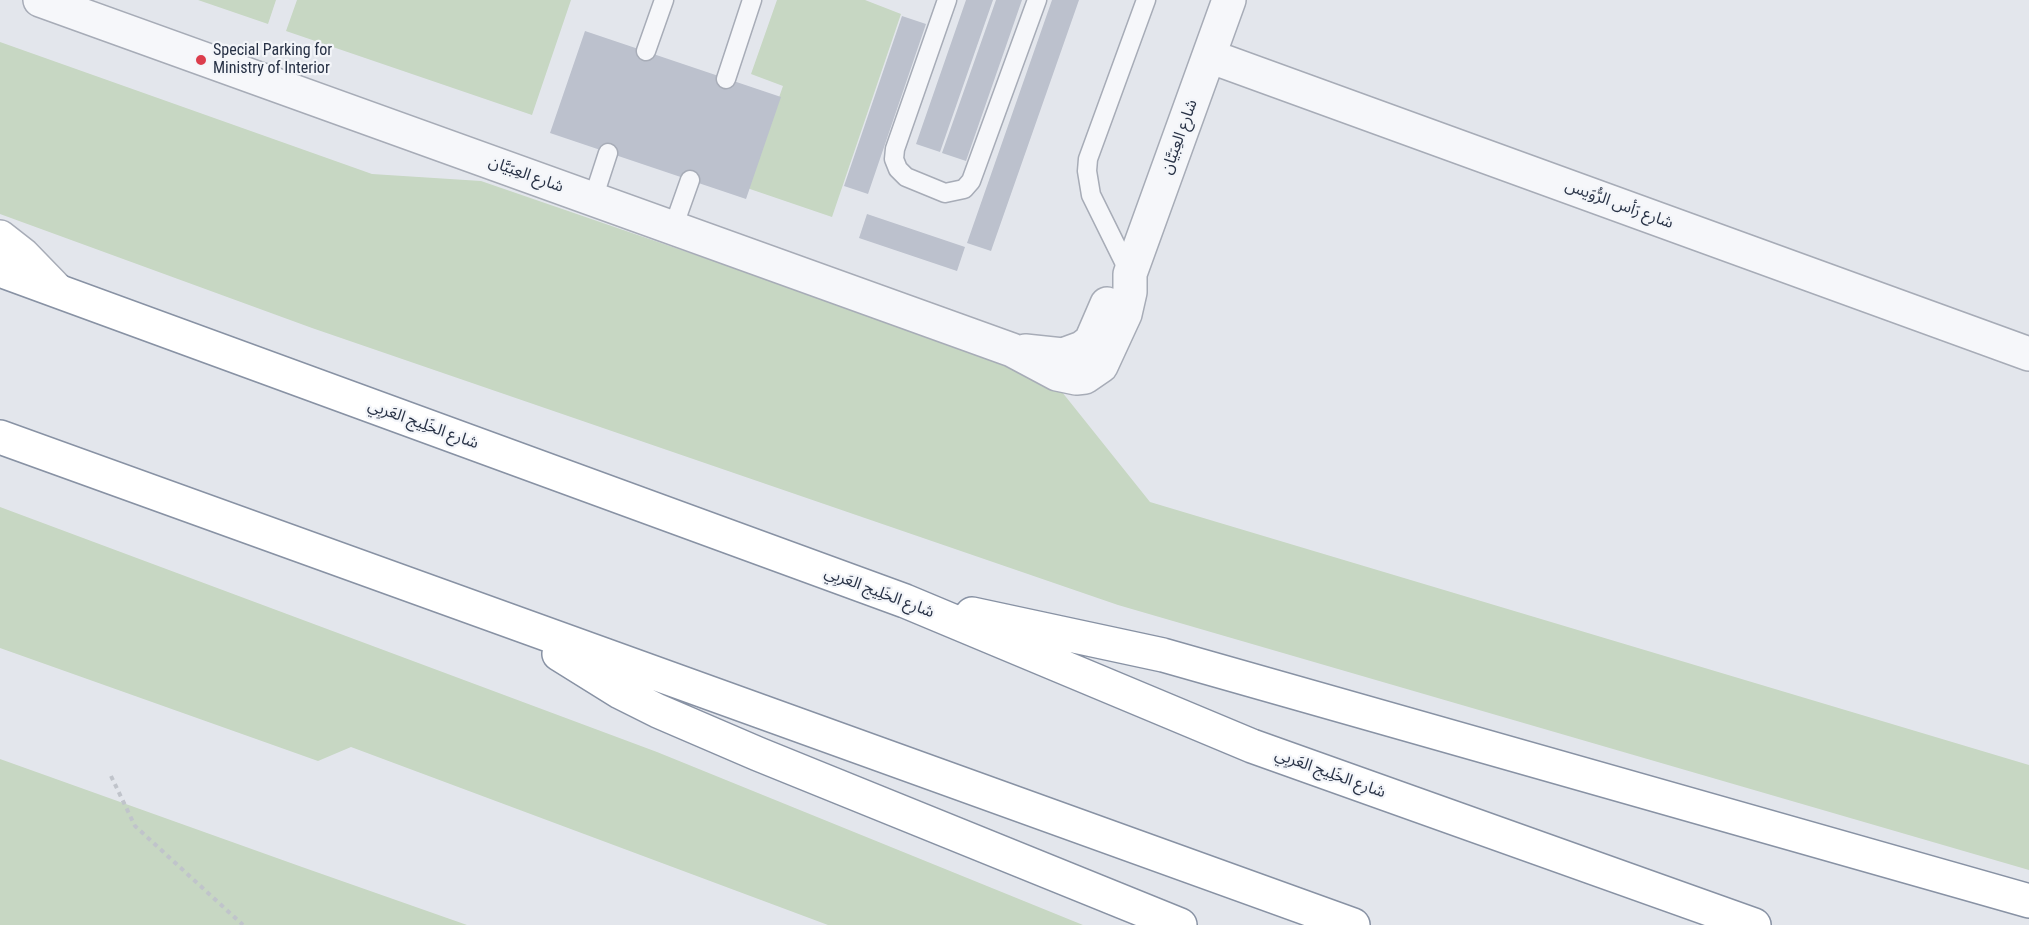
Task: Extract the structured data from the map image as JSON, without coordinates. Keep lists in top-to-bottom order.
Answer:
{
  "streets": {
    "main road": ["شارع الخَلِيج العَربِي"],
    "street": ["شارع العِبَيَّان", "شارع رَأس الرُّوَيس"]
  },
  "crossings": [
    ["شارع العِبَيَّان", "شارع رَأس الرُّوَيس"]
  ],
  "places": ["Special Parking for Ministry of Interior"]
}
